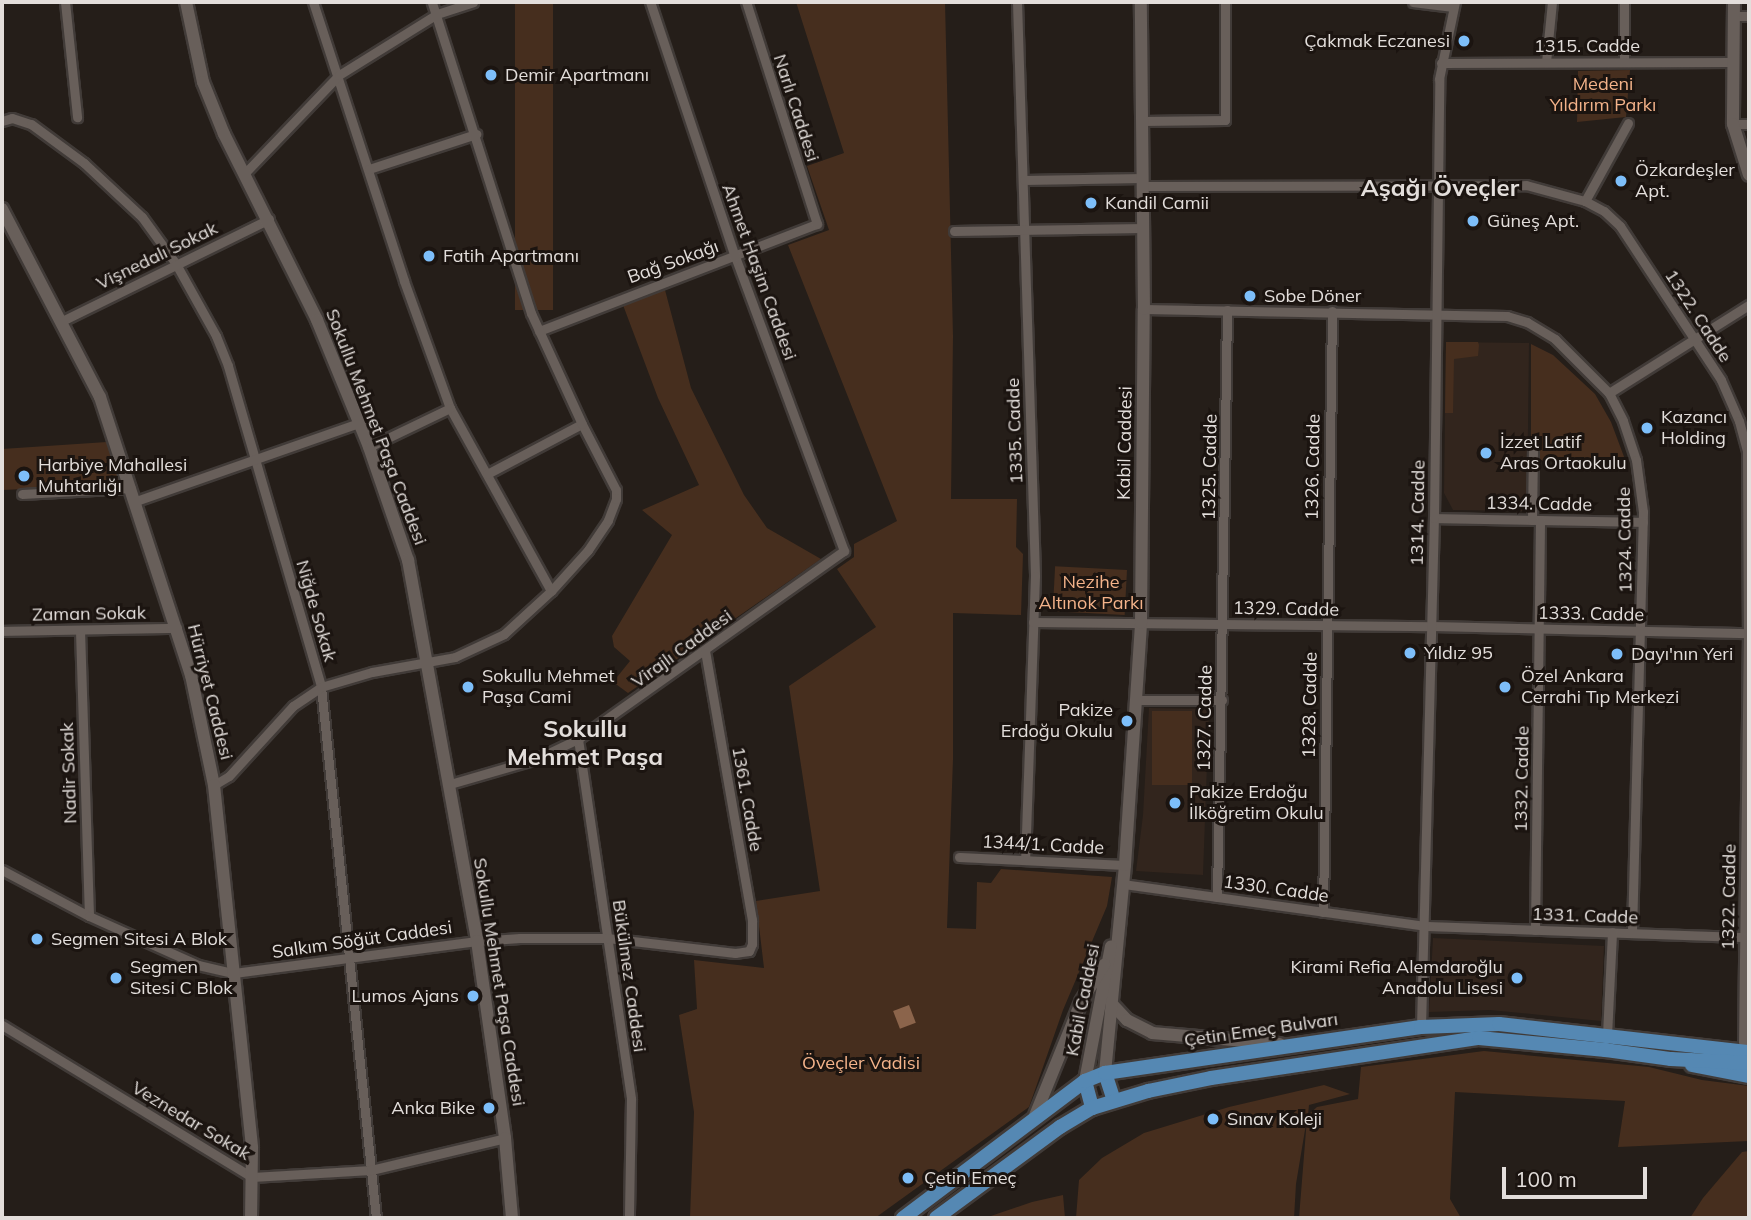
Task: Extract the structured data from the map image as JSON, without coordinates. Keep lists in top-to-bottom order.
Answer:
{
  "streets": {
    "main road": [
      "Sokullu Mehmet Paşa Caddesi",
      "Kabil Caddesi",
      "Hürriyet Caddesi",
      "Çetin Emeç Bulvarı"
    ],
    "street": [
      "1315. Cadde",
      "Narlı Caddesi",
      "Vişnedalı Sokak",
      "Bağ Sokağı",
      "Ahmet Haşim Caddesi",
      "1322. Cadde",
      "1335. Cadde",
      "1325. Cadde",
      "1326. Cadde",
      "1334. Cadde",
      "1314. Cadde",
      "1324. Cadde",
      "1329. Cadde",
      "Niğde Sokak",
      "Zaman Sokak",
      "1333. Cadde",
      "Virajlı Caddesi",
      "1328. Cadde",
      "1327. Cadde",
      "Nadir Sokak",
      "1332. Cadde",
      "1361. Cadde",
      "1344/1. Cadde",
      "1330. Cadde",
      "1331. Cadde",
      "Salkım Söğüt Caddesi",
      "Bükülmez Caddesi",
      "Veznedar Sokak"
    ]
  },
  "crossings": [
    ["1315. Cadde", "1314. Cadde"],
    ["Narlı Caddesi", "Bağ Sokağı"],
    ["Vişnedalı Sokak", "Sokullu Mehmet Paşa Caddesi"],
    ["Vişnedalı Sokak", "Niğde Sokak"],
    ["Vişnedalı Sokak", "Hürriyet Caddesi"],
    ["Bağ Sokağı", "Ahmet Haşim Caddesi"],
    ["Ahmet Haşim Caddesi", "Virajlı Caddesi"],
    ["1322. Cadde", "1335. Cadde"],
    ["1322. Cadde", "Kabil Caddesi"],
    ["1322. Cadde", "1314. Cadde"],
    ["1322. Cadde", "1333. Cadde"],
    ["1322. Cadde", "1331. Cadde"],
    ["1322. Cadde", "Çetin Emeç Bulvarı"],
    ["Sokullu Mehmet Paşa Caddesi", "Virajlı Caddesi"],
    ["Sokullu Mehmet Paşa Caddesi", "Salkım Söğüt Caddesi"],
    ["Sokullu Mehmet Paşa Caddesi", "Veznedar Sokak"],
    ["1335. Cadde", "1329. Cadde"],
    ["1335. Cadde", "1344/1. Cadde"],
    ["Kabil Caddesi", "1324. Cadde"],
    ["Kabil Caddesi", "1329. Cadde"],
    ["Kabil Caddesi", "1344/1. Cadde"],
    ["Kabil Caddesi", "1330. Cadde"],
    ["Kabil Caddesi", "Çetin Emeç Bulvarı"],
    ["1325. Cadde", "1324. Cadde"],
    ["1325. Cadde", "1329. Cadde"],
    ["1325. Cadde", "1327. Cadde"],
    ["1326. Cadde", "1324. Cadde"],
    ["1326. Cadde", "1329. Cadde"],
    ["1326. Cadde", "1328. Cadde"],
    ["1334. Cadde", "1314. Cadde"],
    ["1334. Cadde", "1324. Cadde"],
    ["1334. Cadde", "1332. Cadde"],
    ["1314. Cadde", "1324. Cadde"],
    ["1314. Cadde", "1329. Cadde"],
    ["1314. Cadde", "1333. Cadde"],
    ["1314. Cadde", "1330. Cadde"],
    ["1314. Cadde", "1331. Cadde"],
    ["1314. Cadde", "Çetin Emeç Bulvarı"],
    ["1324. Cadde", "1333. Cadde"],
    ["1324. Cadde", "1331. Cadde"],
    ["1329. Cadde", "1333. Cadde"],
    ["1329. Cadde", "1328. Cadde"],
    ["1329. Cadde", "1327. Cadde"],
    ["Niğde Sokak", "Salkım Söğüt Caddesi"],
    ["Niğde Sokak", "Veznedar Sokak"],
    ["Zaman Sokak", "Hürriyet Caddesi"],
    ["Zaman Sokak", "Nadir Sokak"],
    ["1333. Cadde", "1332. Cadde"],
    ["Virajlı Caddesi", "1361. Cadde"],
    ["Virajlı Caddesi", "Bükülmez Caddesi"],
    ["Hürriyet Caddesi", "Salkım Söğüt Caddesi"],
    ["Hürriyet Caddesi", "Veznedar Sokak"],
    ["1328. Cadde", "1330. Cadde"],
    ["1327. Cadde", "1330. Cadde"],
    ["Nadir Sokak", "Salkım Söğüt Caddesi"],
    ["1332. Cadde", "1331. Cadde"],
    ["1361. Cadde", "Salkım Söğüt Caddesi"],
    ["1330. Cadde", "1331. Cadde"],
    ["Salkım Söğüt Caddesi", "Bükülmez Caddesi"]
  ],
  "districts": ["Aşağı Öveçler", "Sokullu Mehmet Paşa"],
  "parks": ["Medeni Yıldırım Parkı", "Nezihe Altınok Parkı", "Öveçler Vadisi"],
  "places": [
    "Çakmak Eczanesi",
    "Demir Apartmanı",
    "Özkardeşler Apt.",
    "Kandil Camii",
    "Güneş Apt.",
    "Fatih Apartmanı",
    "Sobe Döner",
    "Kazancı Holding",
    "İzzet Latif Aras Ortaokulu",
    "Harbiye Mahallesi Muhtarlığı",
    "Yıldız 95",
    "Dayı'nın Yeri",
    "Sokullu Mehmet Paşa Cami",
    "Özel Ankara Cerrahi Tıp Merkezi",
    "Pakize Erdoğu Okulu",
    "Pakize Erdoğu İlköğretim Okulu",
    "Segmen Sitesi A Blok",
    "Segmen Sitesi C Blok",
    "Kirami Refia Alemdaroğlu Anadolu Lisesi",
    "Lumos Ajans",
    "Anka Bike",
    "Sınav Koleji",
    "Çetin Emeç"
  ],
  "scale_bar": "100 m"
}
